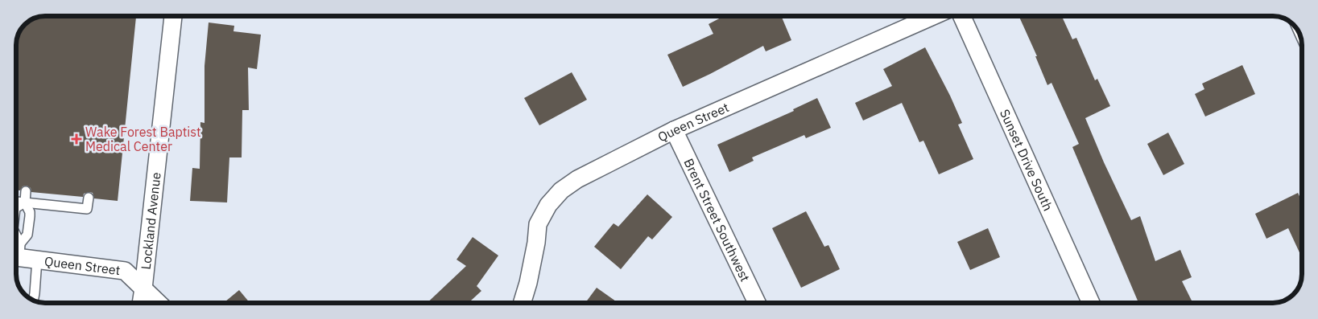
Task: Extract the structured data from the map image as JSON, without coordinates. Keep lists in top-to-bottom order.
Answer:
{
  "streets": {
    "street": [
      "Queen Street",
      "Sunset Drive South",
      "Brent Street Southwest",
      "Lockland Avenue"
    ]
  },
  "crossings": [
    ["Queen Street", "Brent Street Southwest"],
    ["Queen Street", "Lockland Avenue"]
  ],
  "places": {
    "health": ["Wake Forest Baptist Medical Center"]
  }
}
